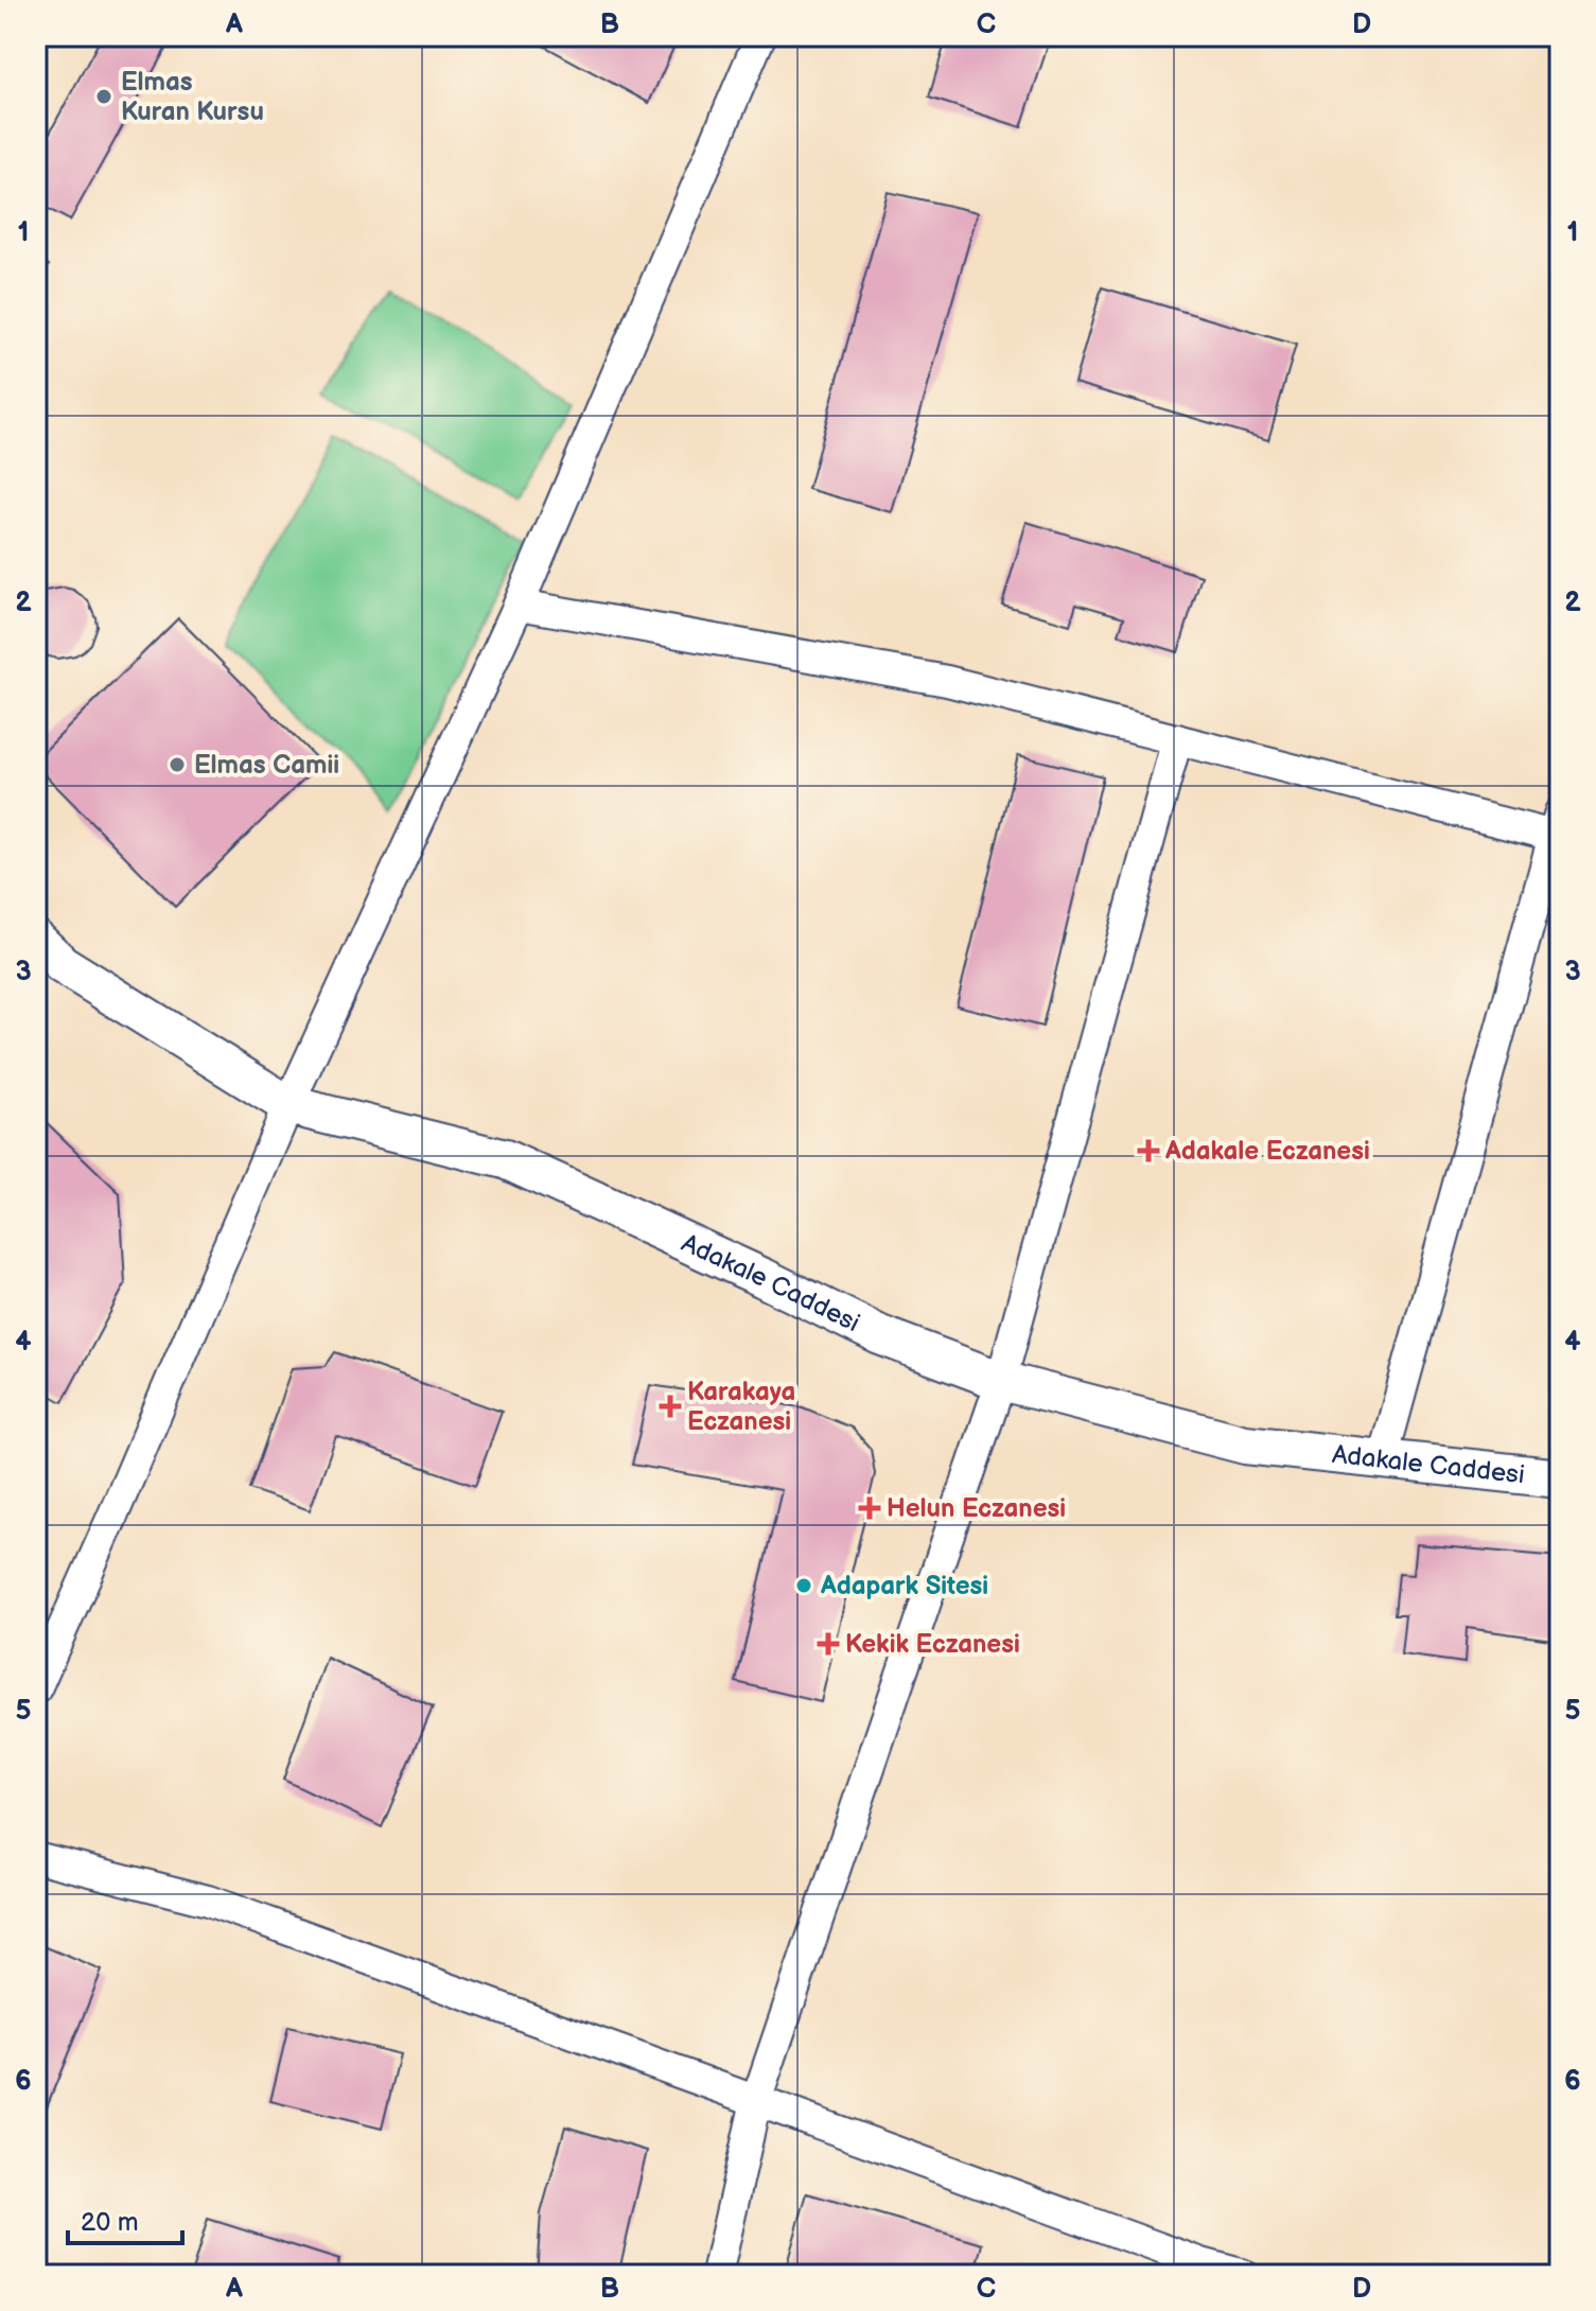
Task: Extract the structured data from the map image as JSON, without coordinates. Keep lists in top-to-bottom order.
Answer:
{
  "streets": {
    "street": ["Adakale Caddesi"]
  },
  "places": {
    "other": ["Elmas Kuran Kursu", "Elmas Camii", "Adapark Sitesi"],
    "health": [
      "Adakale Eczanesi",
      "Karakaya Eczanesi",
      "Helun Eczanesi",
      "Kekik Eczanesi"
    ]
  },
  "scale_bar": "20 m",
  "grid": {
    "columns": [
      "A",
      "B",
      "C",
      "D"
    ],
    "rows": [
      "1",
      "2",
      "3",
      "4",
      "5",
      "6"
    ]
  }
}
